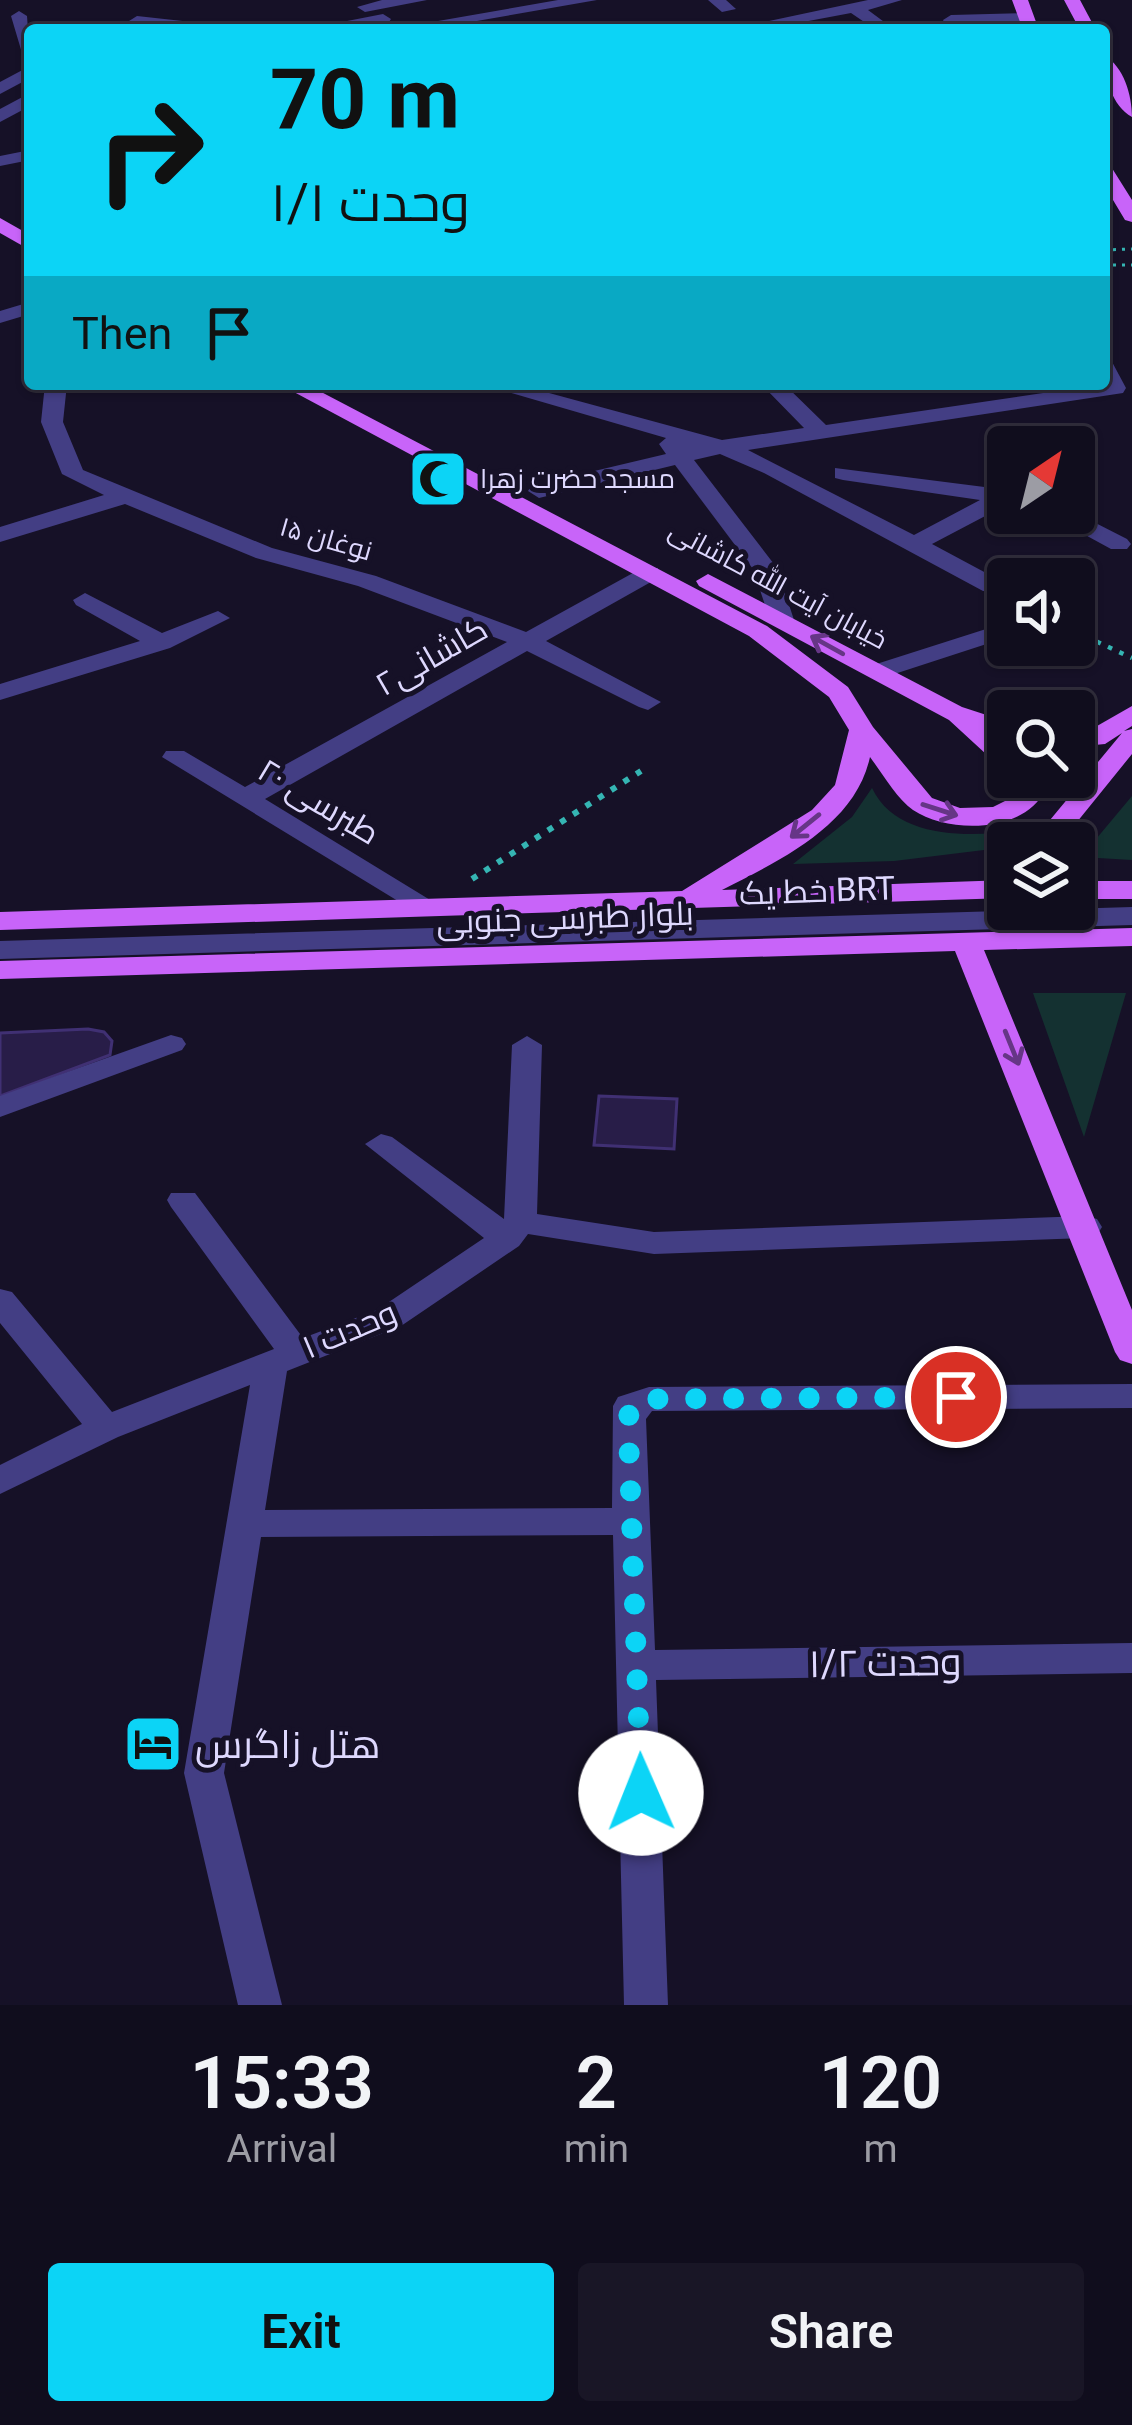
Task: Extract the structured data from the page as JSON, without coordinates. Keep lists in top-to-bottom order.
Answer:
{
  "streets": {
    "main road": ["خیابان آیت الله کاشانی", "بلوار طبرسی جنوبی"],
    "street": [
      "نوغان ۱۵",
      "کاشانی۲",
      "طبرسی ۲۰",
      "خط یک BRT",
      "وحدت ۱",
      "وحدت ۱/۲"
    ]
  },
  "crossings": [
    ["نوغان ۱۵", "کاشانی۲"],
    ["خیابان آیت الله کاشانی", "کاشانی۲"],
    ["کاشانی۲", "طبرسی ۲۰"],
    ["طبرسی ۲۰", "بلوار طبرسی جنوبی"]
  ],
  "places": {
    "mosque": ["مسجد حضرت زهرا"],
    "hotel": ["هتل زاگرس"]
  },
  "north": "top right",
  "page": {
    "turn": ["70 m", "وحدت ۱/۱"],
    "then": "Then",
    "eta": [
      "15:33",
      "Arrival",
      "2",
      "min",
      "120",
      "m"
    ],
    "buttons": ["Exit", "Share"]
  }
}
